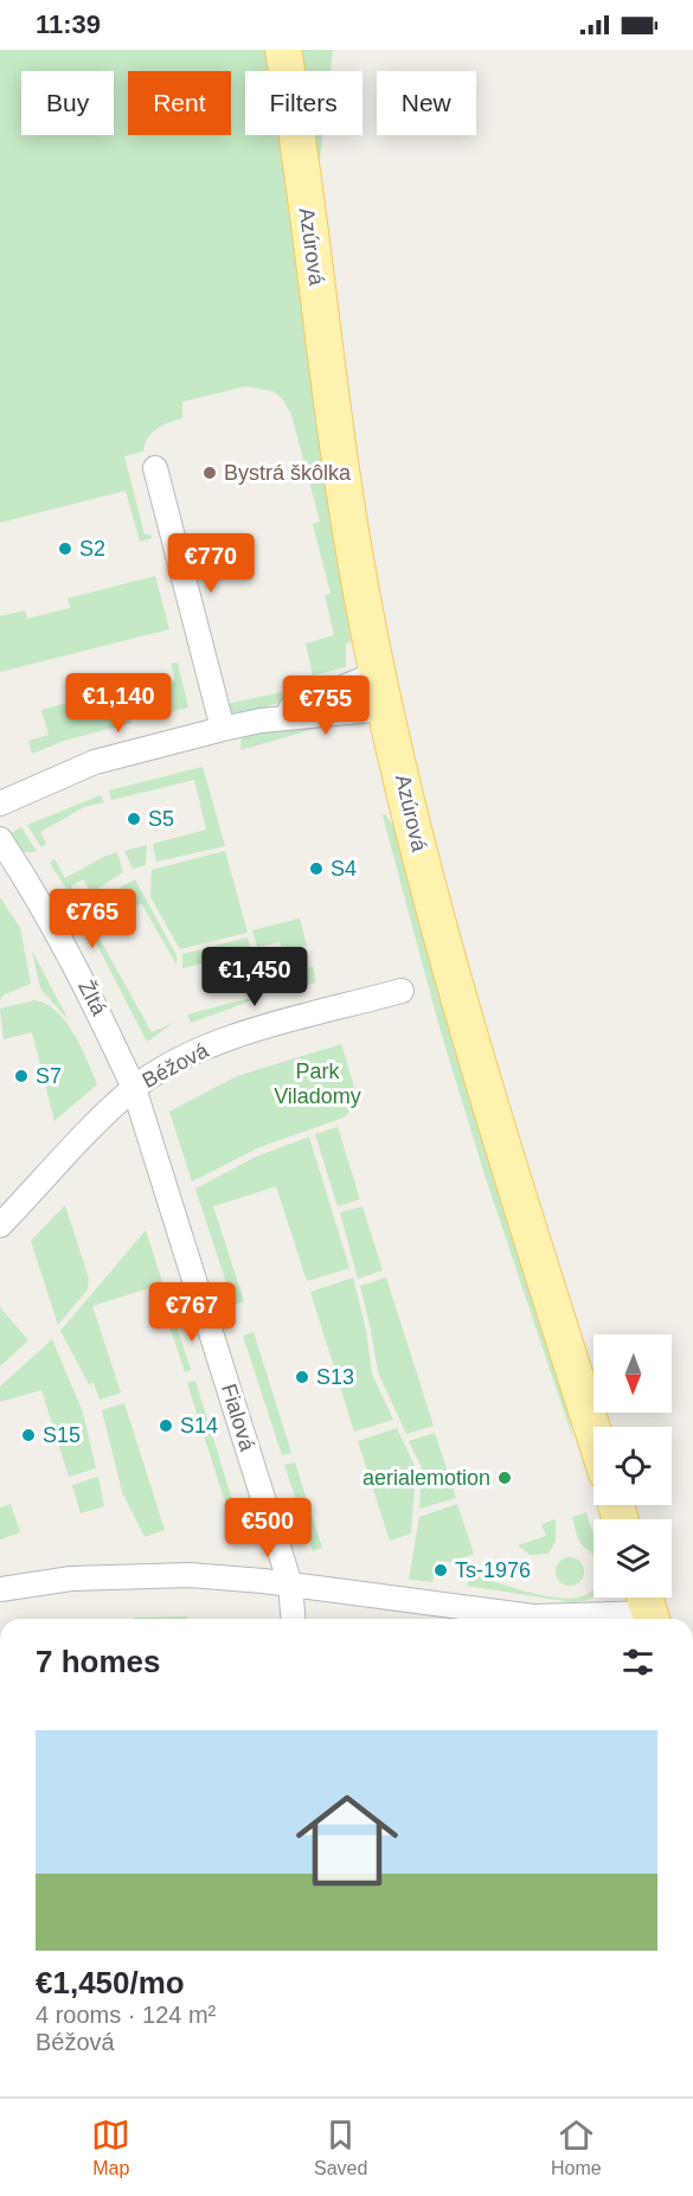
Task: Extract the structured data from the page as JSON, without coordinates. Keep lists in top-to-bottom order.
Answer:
{
  "streets": {
    "main road": ["Azúrová"],
    "street": ["Žltá", "Béžová", "Fialová"]
  },
  "crossings": [
    ["Žltá", "Béžová"],
    ["Žltá", "Fialová"],
    ["Béžová", "Fialová"]
  ],
  "parks": ["Park Viladomy"],
  "places": [
    "Bystrá škôlka",
    "S2",
    "S5",
    "S4",
    "S7",
    "S13",
    "S14",
    "S15",
    "aerialemotion",
    "Ts-1976"
  ],
  "north": "bottom",
  "page": {
    "status": "11:39",
    "chip": [
      "Buy",
      "Rent",
      "Filters",
      "New"
    ],
    "price": [
      "€770",
      "€1,140",
      "€755",
      "€765",
      "€1,450",
      "€767",
      "€500"
    ],
    "heading": "7 homes",
    "list": [
      {
        "name": "€1,450/mo",
        "note": "4 rooms · 124 m² · Béžová"
      }
    ],
    "tabs": ["Map", "Saved", "Home"]
  }
}
